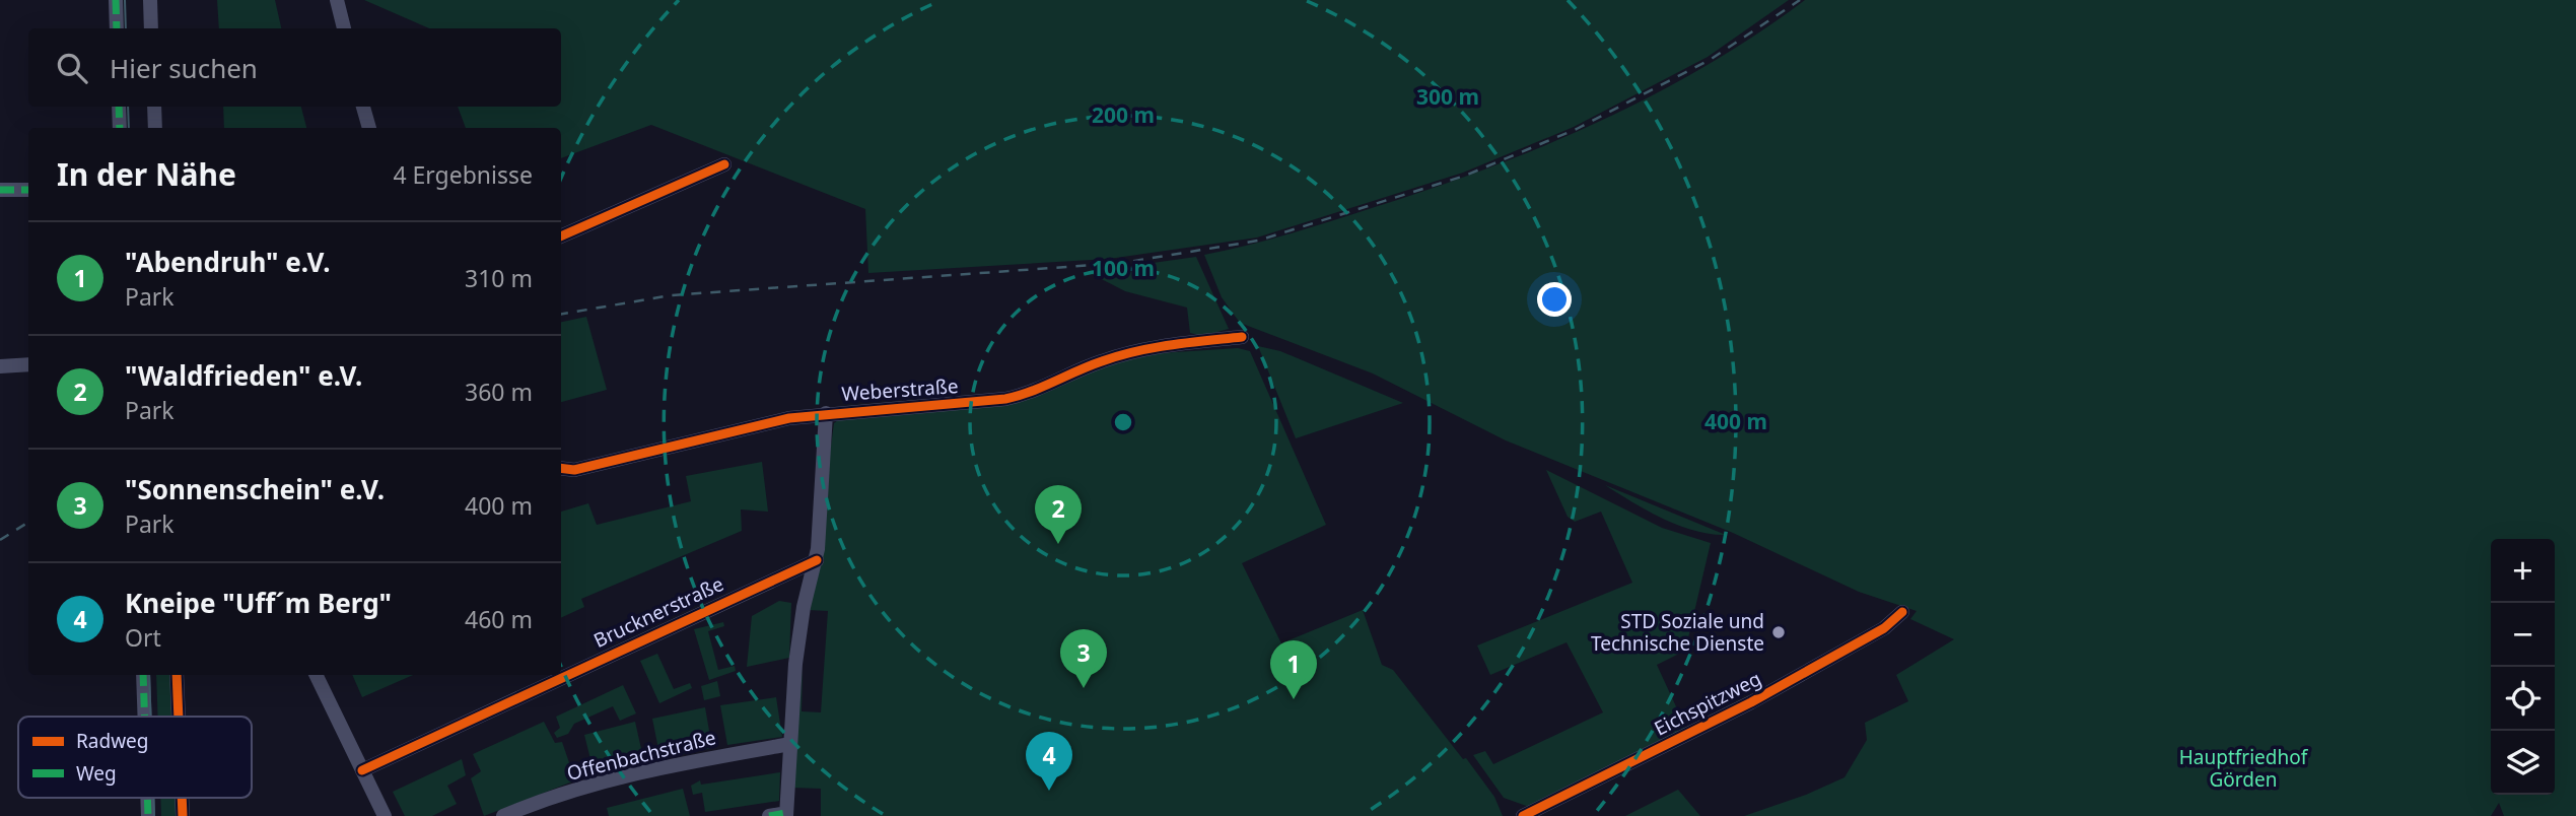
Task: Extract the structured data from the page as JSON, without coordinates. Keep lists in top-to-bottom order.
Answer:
{
  "streets": {
    "street": [
      "Weberstraße",
      "Brucknerstraße",
      "Eichspitzweg",
      "Offenbachstraße"
    ]
  },
  "parks": ["Hauptfriedhof Görden"],
  "places": ["STD Soziale und Technische Dienste"],
  "legend": ["Radweg", "Weg"],
  "page": {
    "search": "Hier suchen",
    "heading": ["In der Nähe", "4 Ergebnisse"],
    "list": [
      {
        "mark": "1",
        "name": "\"Abendruh\" e.V.",
        "note": "Park",
        "value": "310 m"
      },
      {
        "mark": "2",
        "name": "\"Waldfrieden\" e.V.",
        "note": "Park",
        "value": "360 m"
      },
      {
        "mark": "3",
        "name": "\"Sonnenschein\" e.V.",
        "note": "Park",
        "value": "400 m"
      },
      {
        "mark": "4",
        "name": "Kneipe \"Uff´m Berg\"",
        "note": "Ort",
        "value": "460 m"
      }
    ],
    "pins": [
      "2",
      "3",
      "1",
      "4"
    ],
    "map_buttons": ["+", "−"]
  },
  "rings": [
    "300 m",
    "200 m",
    "100 m",
    "400 m"
  ]
}
